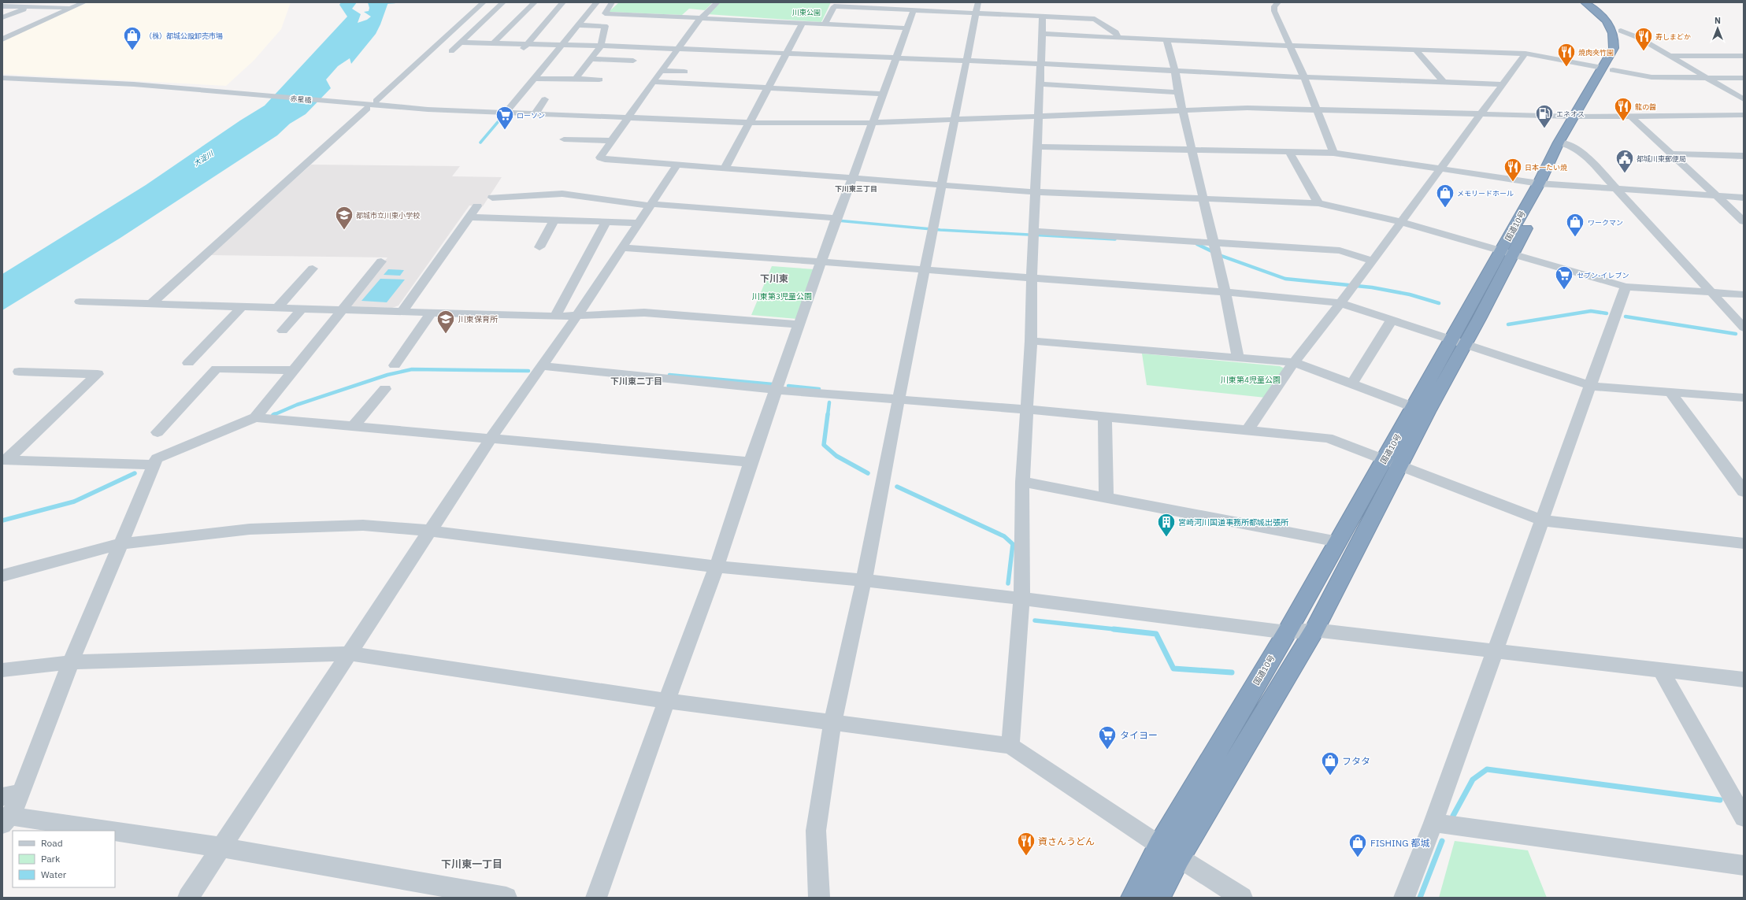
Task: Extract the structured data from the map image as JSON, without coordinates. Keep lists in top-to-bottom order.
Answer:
{
  "streets": {
    "highway": ["国道10号"],
    "street": ["赤星橋"]
  },
  "districts": [
    "下川東三丁目",
    "下川東",
    "下川東二丁目",
    "下川東一丁目"
  ],
  "water": ["大淀川"],
  "parks": ["川東公園", "川東第3児童公園", "川東第4児童公園"],
  "places": {
    "shop": [
      "（株）都城公設卸売市場",
      "メモリードホール",
      "ワークマン",
      "フタタ",
      "FISHING 都城"
    ],
    "restaurant": [
      "寿しまどか",
      "焼肉夾竹園",
      "龍の醤",
      "日本一たい焼",
      "資さんうどん"
    ],
    "fuel station": ["エネオス"],
    "supermarket": ["ローソン", "セブン-イレブン", "タイヨー"],
    "public building": ["都城川東郵便局"],
    "school or university": ["都城市立川東小学校", "川東保育所"],
    "building": ["宮崎河川国道事務所都城出張所"]
  },
  "legend": ["Road", "Park", "Water"],
  "north": "top"
}
